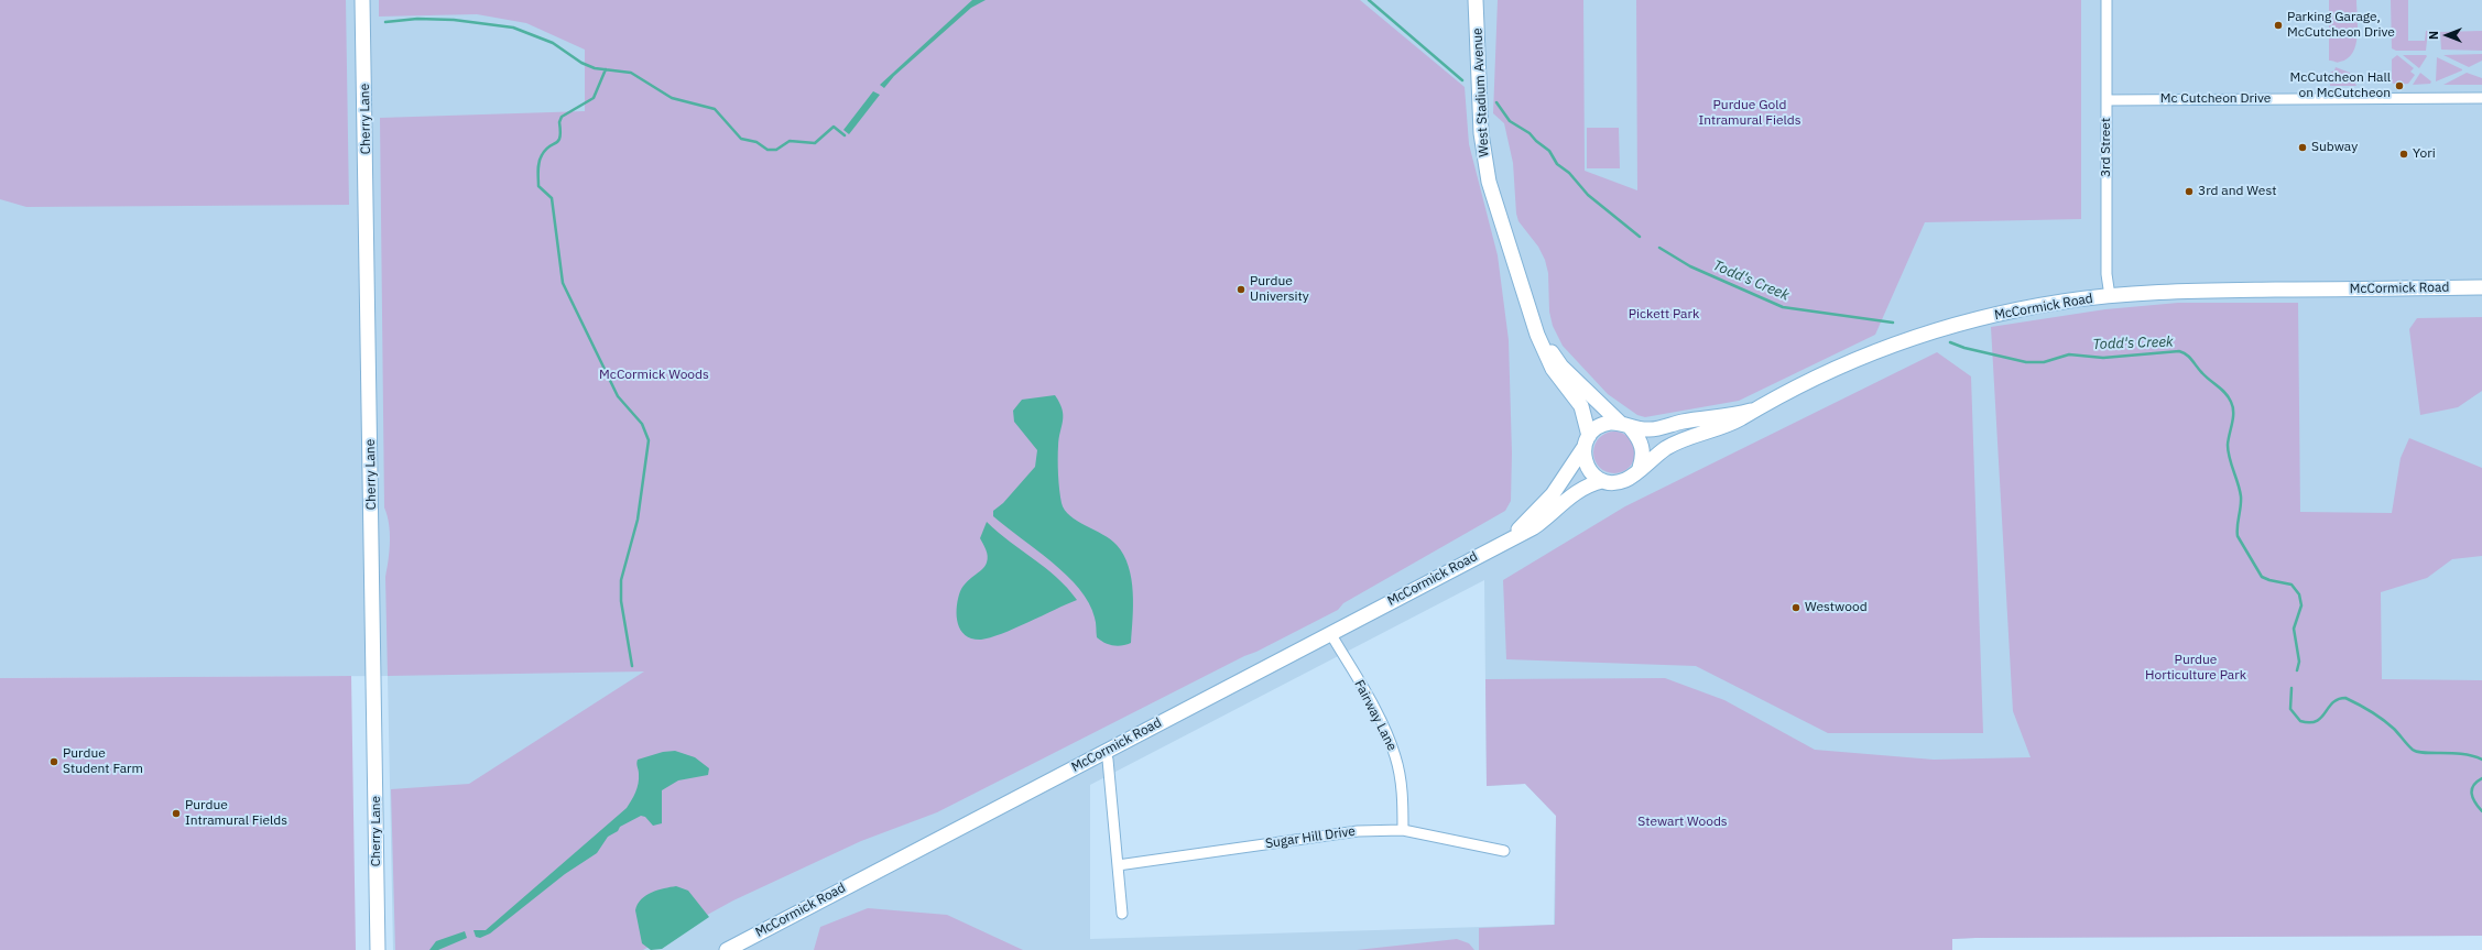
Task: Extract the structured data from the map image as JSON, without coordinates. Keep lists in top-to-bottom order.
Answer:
{
  "streets": {
    "street": [
      "West Stadium Avenue",
      "Mc Cutcheon Drive",
      "Cherry Lane",
      "3rd Street",
      "McCormick Road",
      "Fairway Lane",
      "Sugar Hill Drive"
    ]
  },
  "crossings": [
    ["West Stadium Avenue", "McCormick Road"],
    ["Mc Cutcheon Drive", "3rd Street"],
    ["3rd Street", "McCormick Road"],
    ["McCormick Road", "Fairway Lane"],
    ["Fairway Lane", "Sugar Hill Drive"]
  ],
  "water": ["Todd's Creek"],
  "parks": [
    "Purdue Gold Intramural Fields",
    "Pickett Park",
    "McCormick Woods",
    "Purdue Horticulture Park",
    "Stewart Woods"
  ],
  "places": [
    "Parking Garage, McCutcheon Drive",
    "McCutcheon Hall on McCutcheon",
    "Subway",
    "Yori",
    "3rd and West",
    "Purdue University",
    "Westwood",
    "Purdue Student Farm",
    "Purdue Intramural Fields"
  ],
  "north": "left"
}
